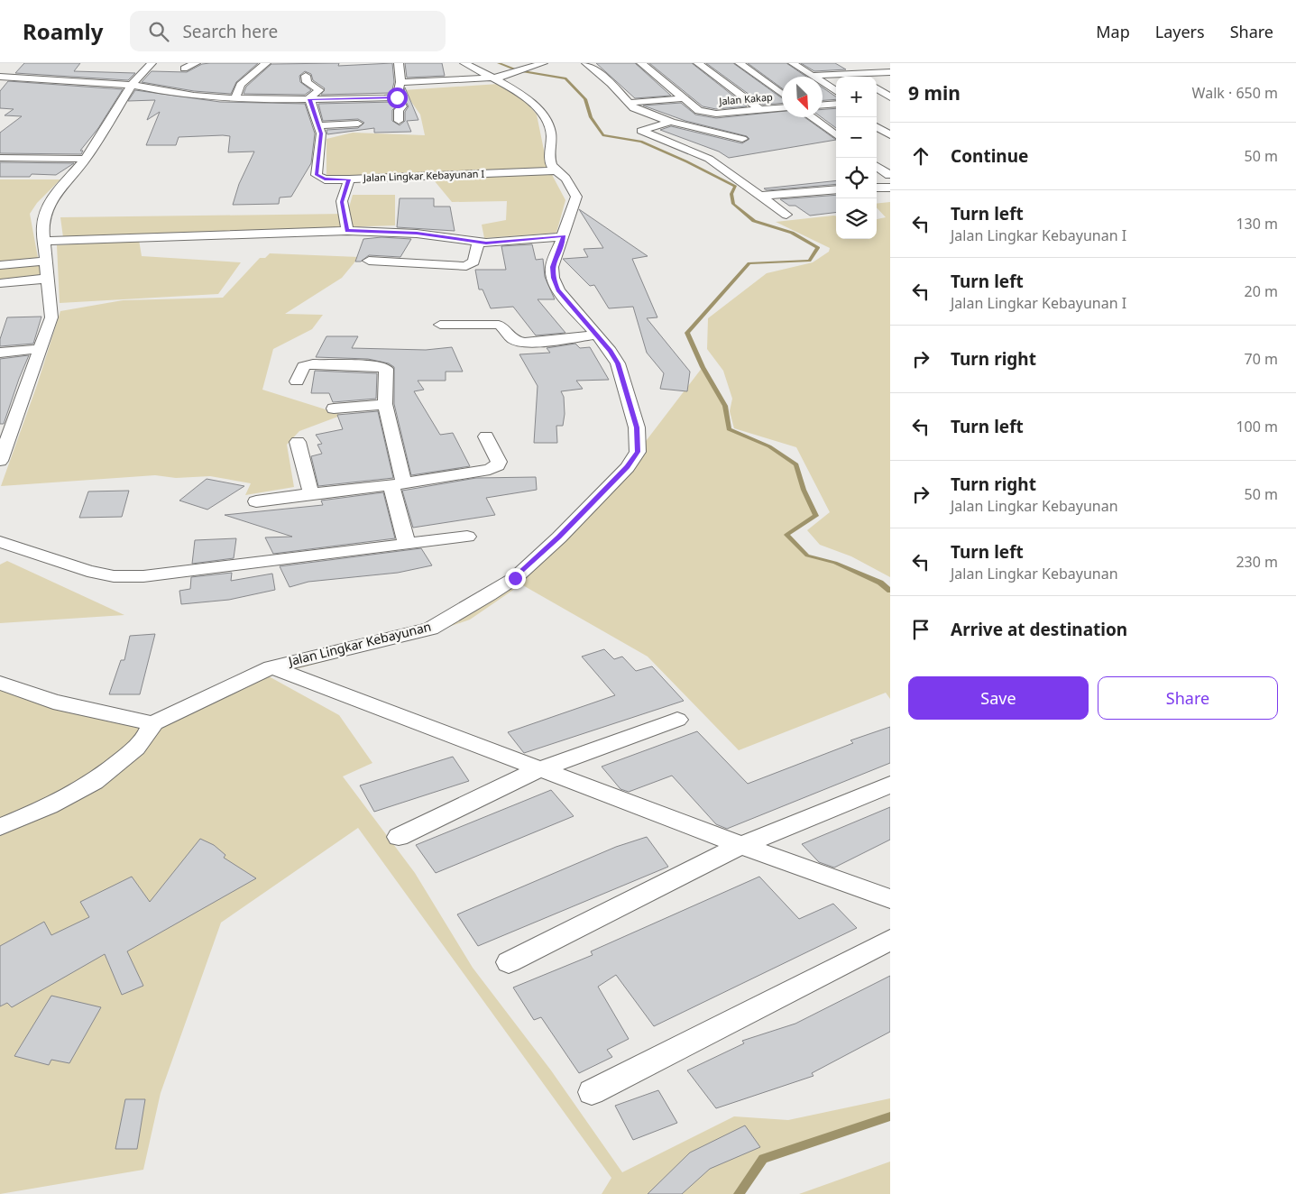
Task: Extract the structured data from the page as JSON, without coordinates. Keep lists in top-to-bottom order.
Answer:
{
  "streets": {
    "street": ["Jalan Kakap", "Jalan Lingkar Kebayunan I", "Jalan Lingkar Kebayunan"]
  },
  "crossings": [
    ["Jalan Lingkar Kebayunan I", "Jalan Lingkar Kebayunan"]
  ],
  "north": "bottom right",
  "page": {
    "header": "Roamly",
    "search": "Search here",
    "nav": ["Map", "Layers", "Share"],
    "heading": ["9 min", "Walk · 650 m"],
    "map_buttons": ["+", "−"],
    "list": [
      ["Continue", "50 m"],
      ["Turn left", "Jalan Lingkar Kebayunan I", "130 m"],
      ["Turn left", "Jalan Lingkar Kebayunan I", "20 m"],
      ["Turn right", "70 m"],
      ["Turn left", "100 m"],
      ["Turn right", "Jalan Lingkar Kebayunan", "50 m"],
      ["Turn left", "Jalan Lingkar Kebayunan", "230 m"],
      "Arrive at destination"
    ],
    "buttons": ["Save", "Share"]
  }
}
